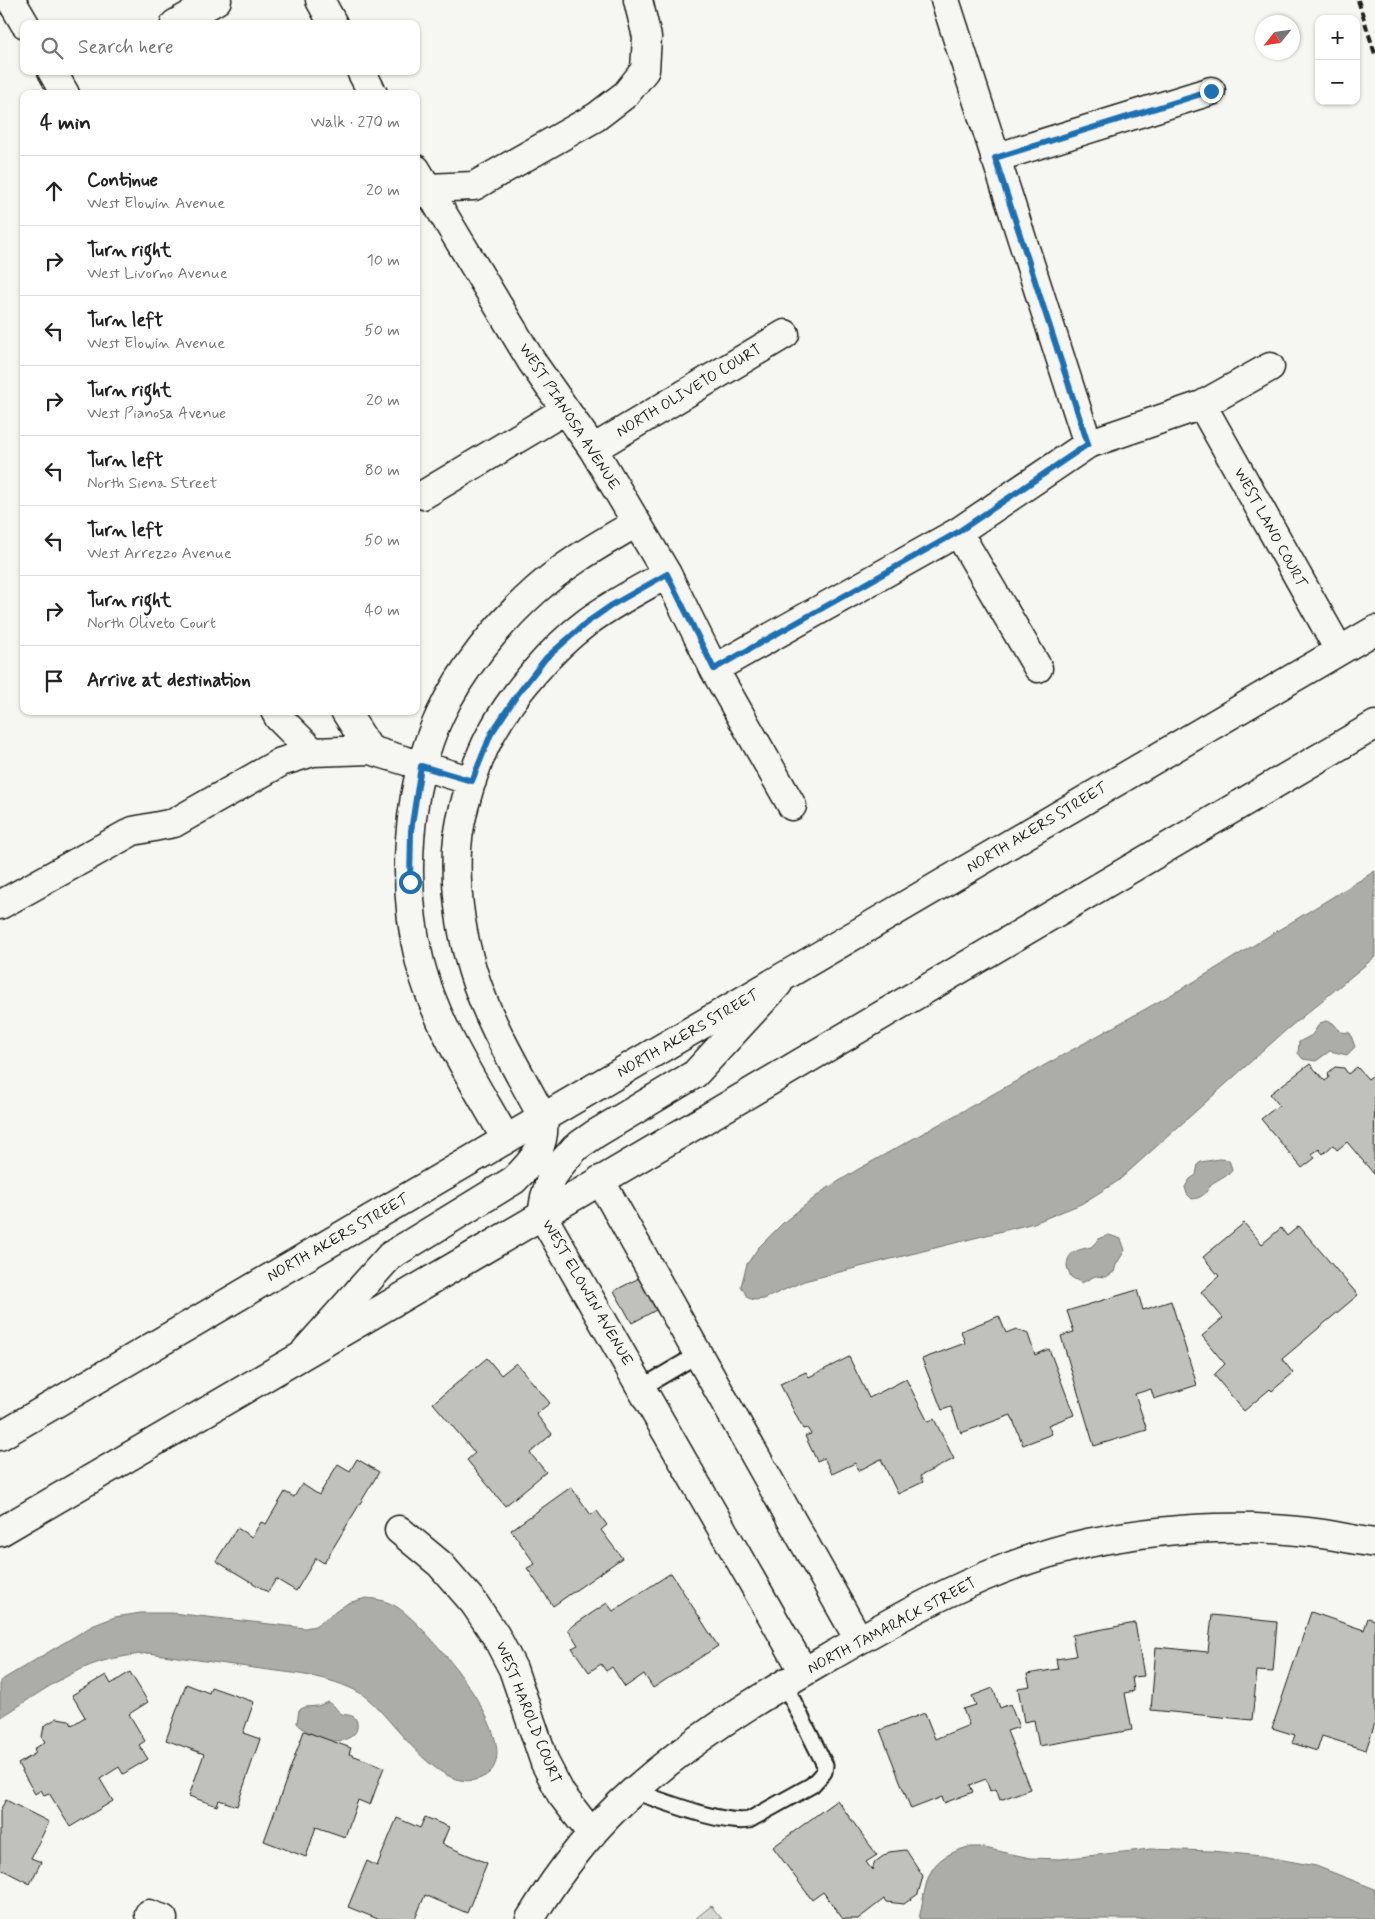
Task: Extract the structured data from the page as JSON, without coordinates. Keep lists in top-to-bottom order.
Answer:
{
  "streets": {
    "street": [
      "NORTH OLIVETO COURT",
      "WEST PIANOSA AVENUE",
      "WEST LANO COURT",
      "NORTH AKERS STREET",
      "WEST ELOWIN AVENUE",
      "NORTH TAMARACK STREET",
      "WEST HAROLD COURT"
    ]
  },
  "crossings": [
    ["NORTH OLIVETO COURT", "WEST PIANOSA AVENUE"],
    ["WEST LANO COURT", "NORTH AKERS STREET"],
    ["NORTH AKERS STREET", "WEST ELOWIN AVENUE"],
    ["WEST ELOWIN AVENUE", "NORTH TAMARACK STREET"],
    ["NORTH TAMARACK STREET", "WEST HAROLD COURT"]
  ],
  "north": "bottom left",
  "page": {
    "map_buttons": ["+", "−"],
    "search": "Search here",
    "heading": ["4 min", "Walk · 270 m"],
    "list": [
      ["Continue", "West Elowin Avenue", "20 m"],
      ["Turn right", "West Livorno Avenue", "10 m"],
      ["Turn left", "West Elowin Avenue", "50 m"],
      ["Turn right", "West Pianosa Avenue", "20 m"],
      ["Turn left", "North Siena Street", "80 m"],
      ["Turn left", "West Arrezzo Avenue", "50 m"],
      ["Turn right", "North Oliveto Court", "40 m"],
      "Arrive at destination"
    ]
  }
}
